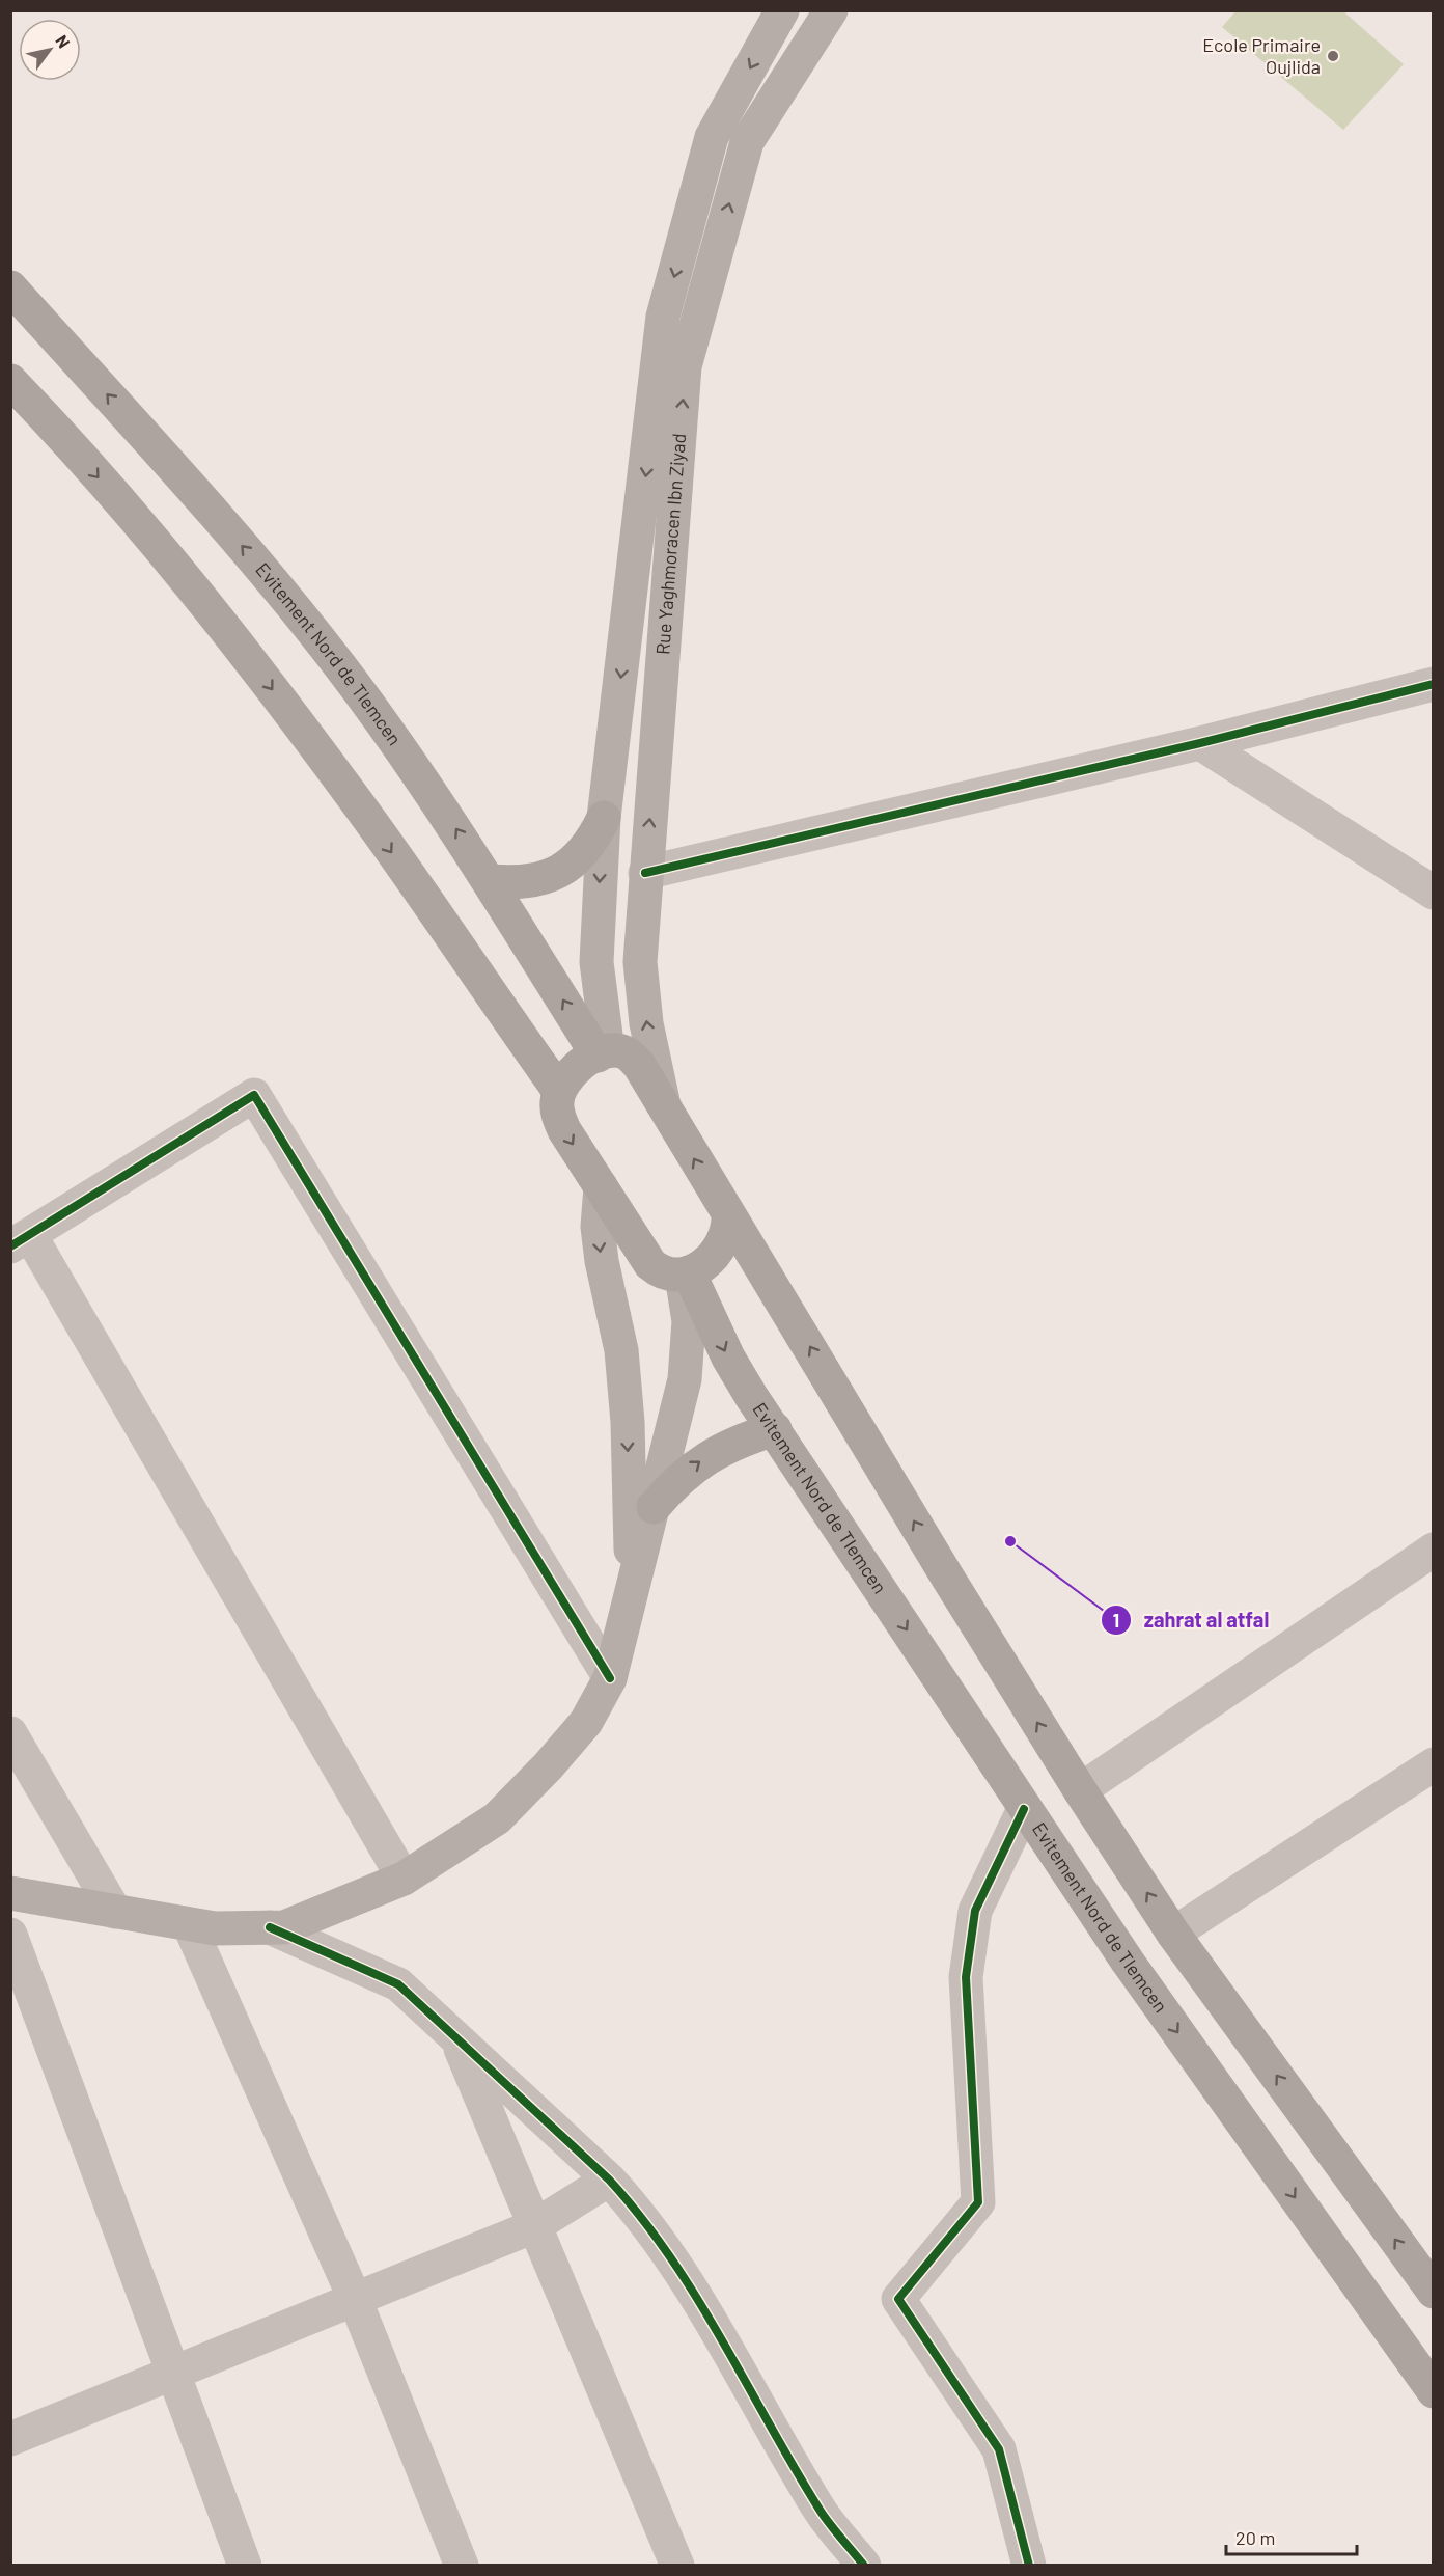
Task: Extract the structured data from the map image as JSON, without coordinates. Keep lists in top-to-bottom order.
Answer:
{
  "streets": {
    "highway": ["Evitement Nord de Tlemcen"],
    "main road": ["Rue Yaghmoracen Ibn Ziyad"]
  },
  "crossings": [
    ["Rue Yaghmoracen Ibn Ziyad", "Evitement Nord de Tlemcen"]
  ],
  "places": ["Ecole Primaire Oujlida", "zahrat al atfal"],
  "scale_bar": "20 m",
  "north": "top right"
}
